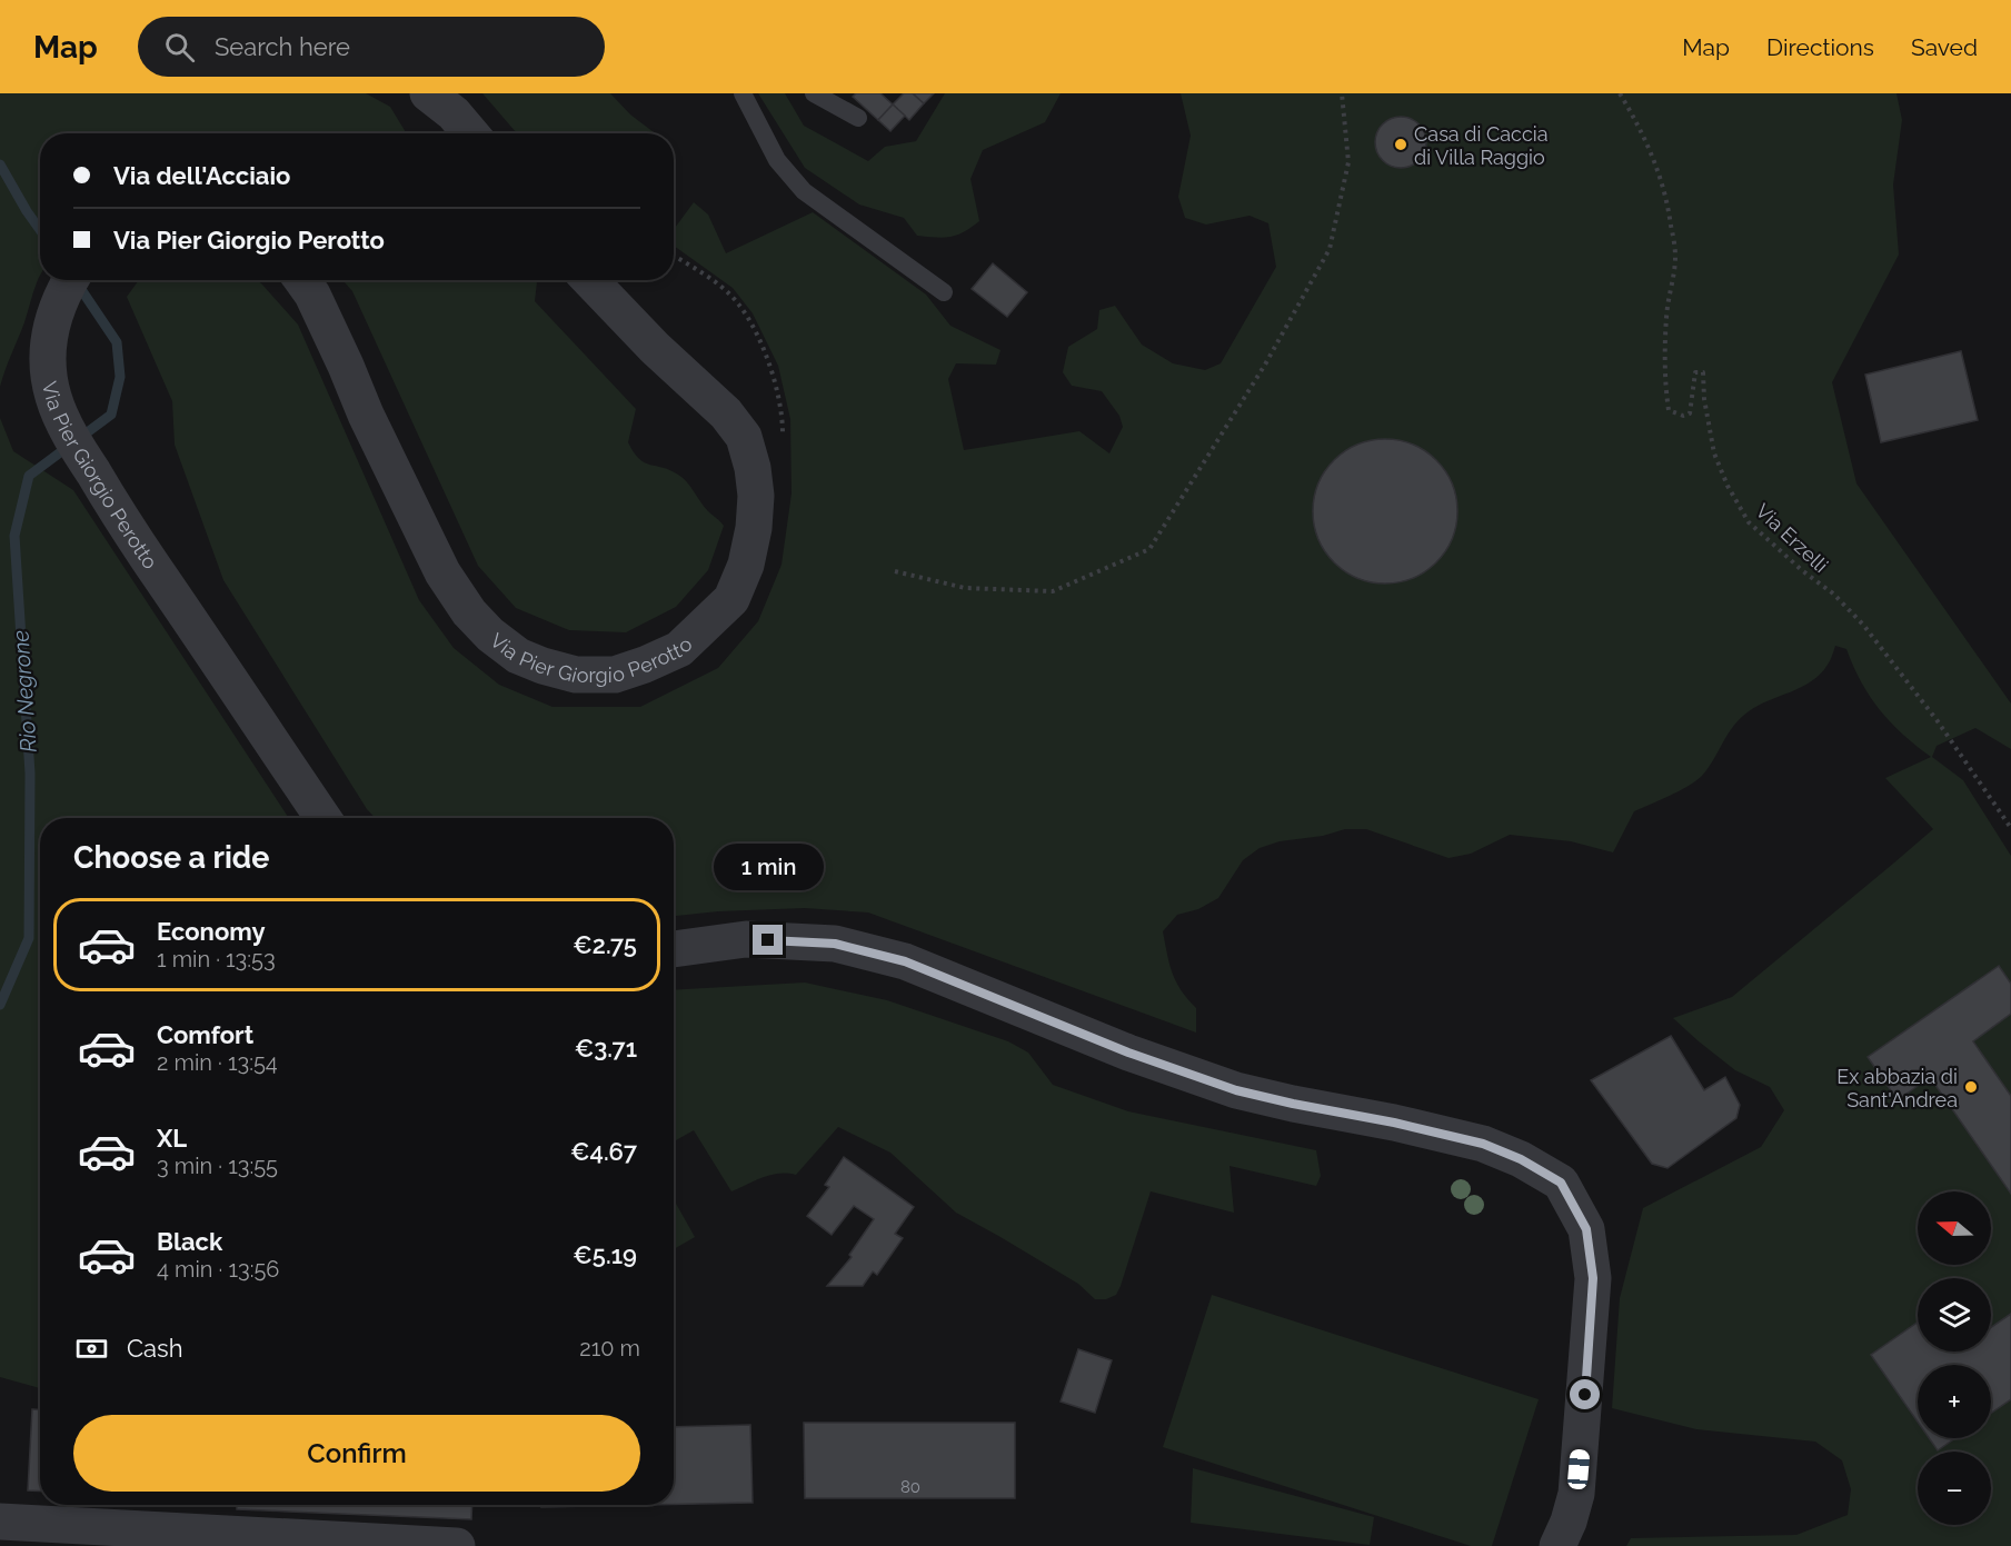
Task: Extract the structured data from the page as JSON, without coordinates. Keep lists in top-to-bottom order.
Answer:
{
  "streets": {
    "street": ["Via Pier Giorgio Perotto"],
    "path": ["Via Erzelli"]
  },
  "water": ["Rio Negrone"],
  "places": ["Casa di Caccia di Villa Raggio", "Ex abbazia di Sant'Andrea"],
  "house_numbers": ["80"],
  "north": "left",
  "page": {
    "header": "Map",
    "search": "Search here",
    "nav": ["Map", "Directions", "Saved"],
    "banner": ["Via dell'Acciaio", "Via Pier Giorgio Perotto"],
    "heading": "Choose a ride",
    "bubble": "1 min",
    "list": [
      {
        "name": "Economy",
        "note": "1 min · 13:53",
        "value": "€2.75"
      },
      {
        "name": "Comfort",
        "note": "2 min · 13:54",
        "value": "€3.71"
      },
      {
        "name": "XL",
        "note": "3 min · 13:55",
        "value": "€4.67"
      },
      {
        "name": "Black",
        "note": "4 min · 13:56",
        "value": "€5.19"
      }
    ],
    "map_buttons": ["+", "−"],
    "pay": ["Cash", "210 m"],
    "buttons": "Confirm"
  }
}
